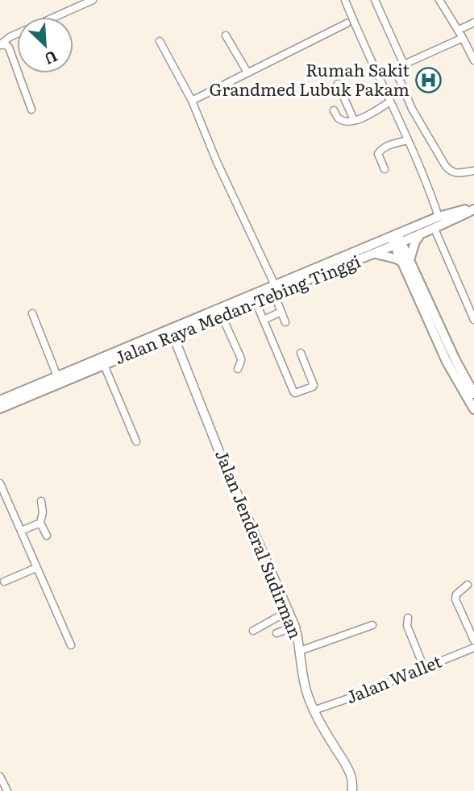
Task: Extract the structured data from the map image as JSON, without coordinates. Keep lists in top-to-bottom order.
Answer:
{
  "streets": {
    "highway": ["Jalan Raya Medan-Tebing Tinggi"],
    "main road": ["Jalan Jenderal Sudirman"],
    "street": ["Jalan Wallet"]
  },
  "crossings": [
    ["Jalan Raya Medan-Tebing Tinggi", "Jalan Jenderal Sudirman"],
    ["Jalan Jenderal Sudirman", "Jalan Wallet"]
  ],
  "places": {
    "hospital": ["Rumah Sakit Grandmed Lubuk Pakam"]
  },
  "north": "bottom right"
}
